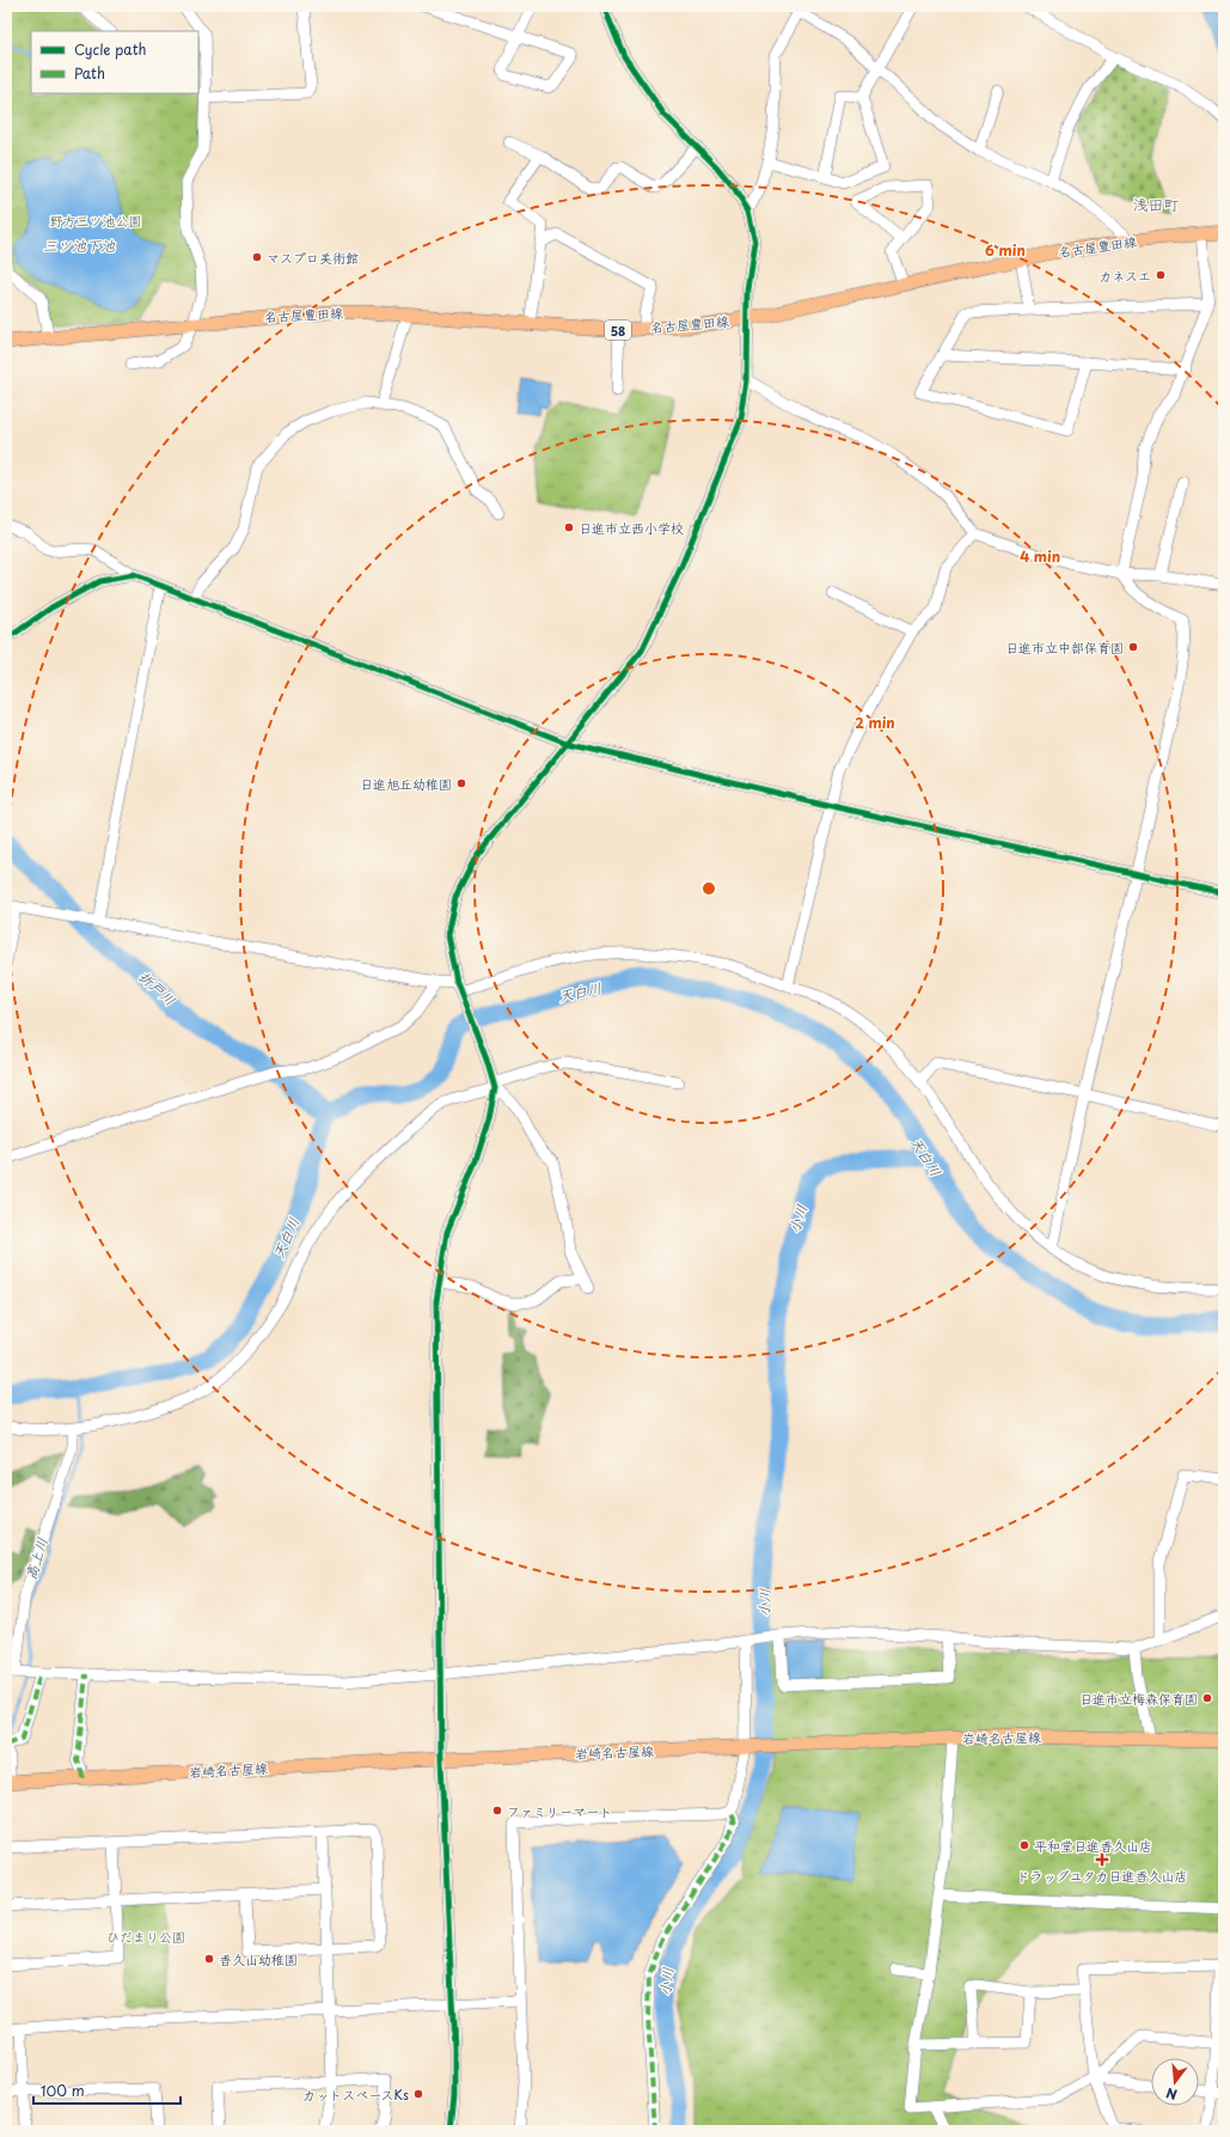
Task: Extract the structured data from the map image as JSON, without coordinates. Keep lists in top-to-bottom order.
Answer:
{
  "streets": {
    "main road": ["名古屋豊田線", "58", "岩崎名古屋線"]
  },
  "districts": ["浅田町"],
  "water": [
    "三ツ池下池",
    "折戸川",
    "天白川",
    "小川",
    "高上川"
  ],
  "parks": ["野方三ツ池公園", "ひだまり公園"],
  "places": {
    "other": [
      "マスプロ美術館",
      "カネスエ",
      "日進市立西小学校",
      "日進市立中部保育園",
      "日進旭丘幼稚園",
      "日進市立梅森保育園",
      "ファミリーマート",
      "平和堂日進香久山店",
      "香久山幼稚園",
      "カットスペースKs"
    ],
    "health": ["ドラッグユタカ日進香久山店"]
  },
  "legend": ["Cycle path", "Path"],
  "scale_bar": "100 m",
  "north": "bottom",
  "rings": ["6 min", "4 min", "2 min"]
}
